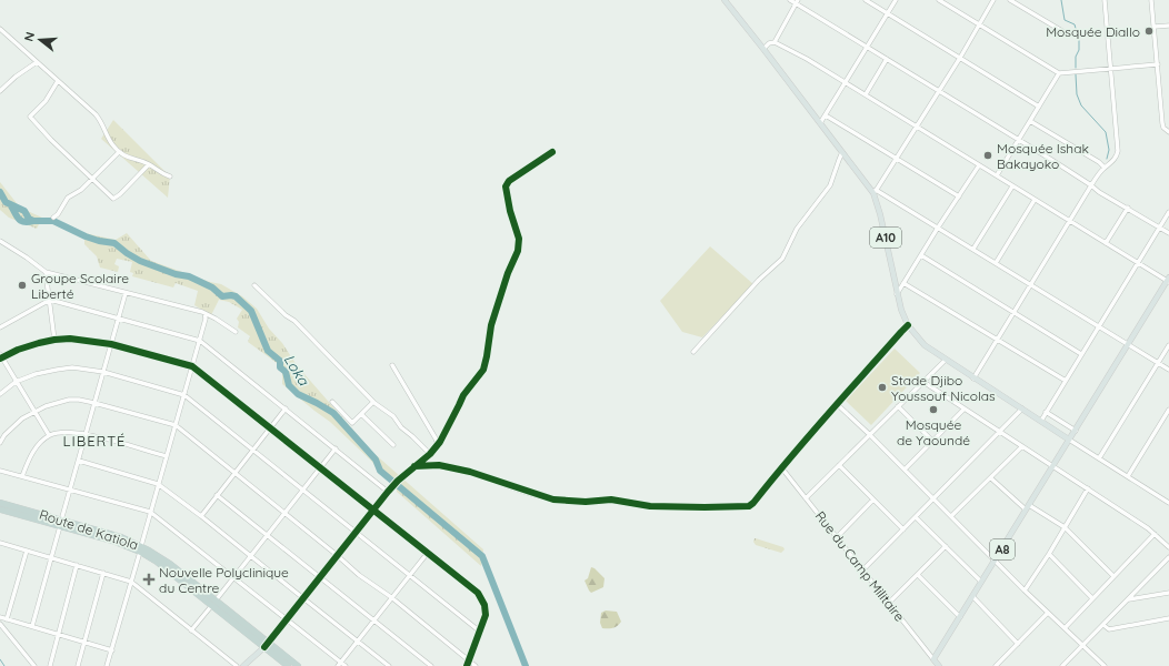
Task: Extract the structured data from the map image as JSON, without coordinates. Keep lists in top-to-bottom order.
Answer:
{
  "streets": {
    "highway": ["Route de Katiola"],
    "main road": ["A10", "A8", "Rue du Camp Militaire"]
  },
  "crossings": [
    ["A10", "A8"],
    ["A8", "Rue du Camp Militaire"]
  ],
  "districts": ["LIBERTÉ"],
  "water": ["Loka"],
  "places": {
    "other": [
      "Mosquée Diallo",
      "Mosquée Ishak Bakayoko",
      "Groupe Scolaire Liberté",
      "Stade Djibo Youssouf Nicolas",
      "Mosquée de Yaoundé"
    ],
    "health": ["Nouvelle Polyclinique du Centre"]
  },
  "north": "left"
}
